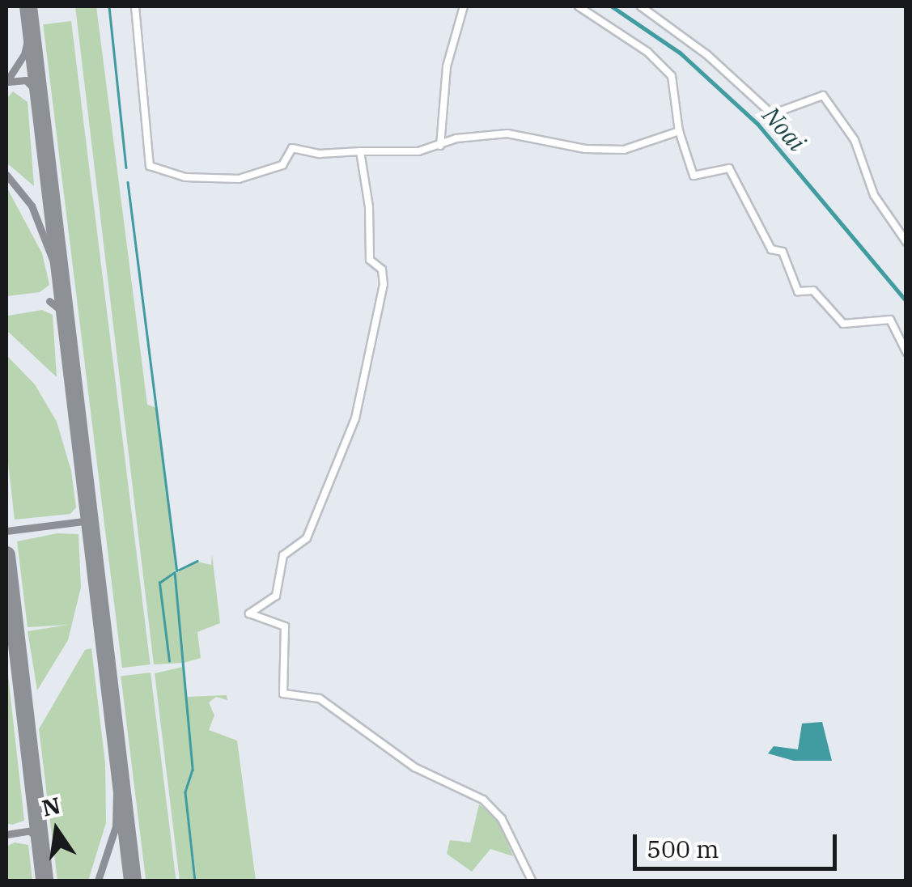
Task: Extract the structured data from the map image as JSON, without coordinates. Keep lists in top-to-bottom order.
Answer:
{
  "water": ["Noai"],
  "scale_bar": "500 m",
  "north": "top"
}
